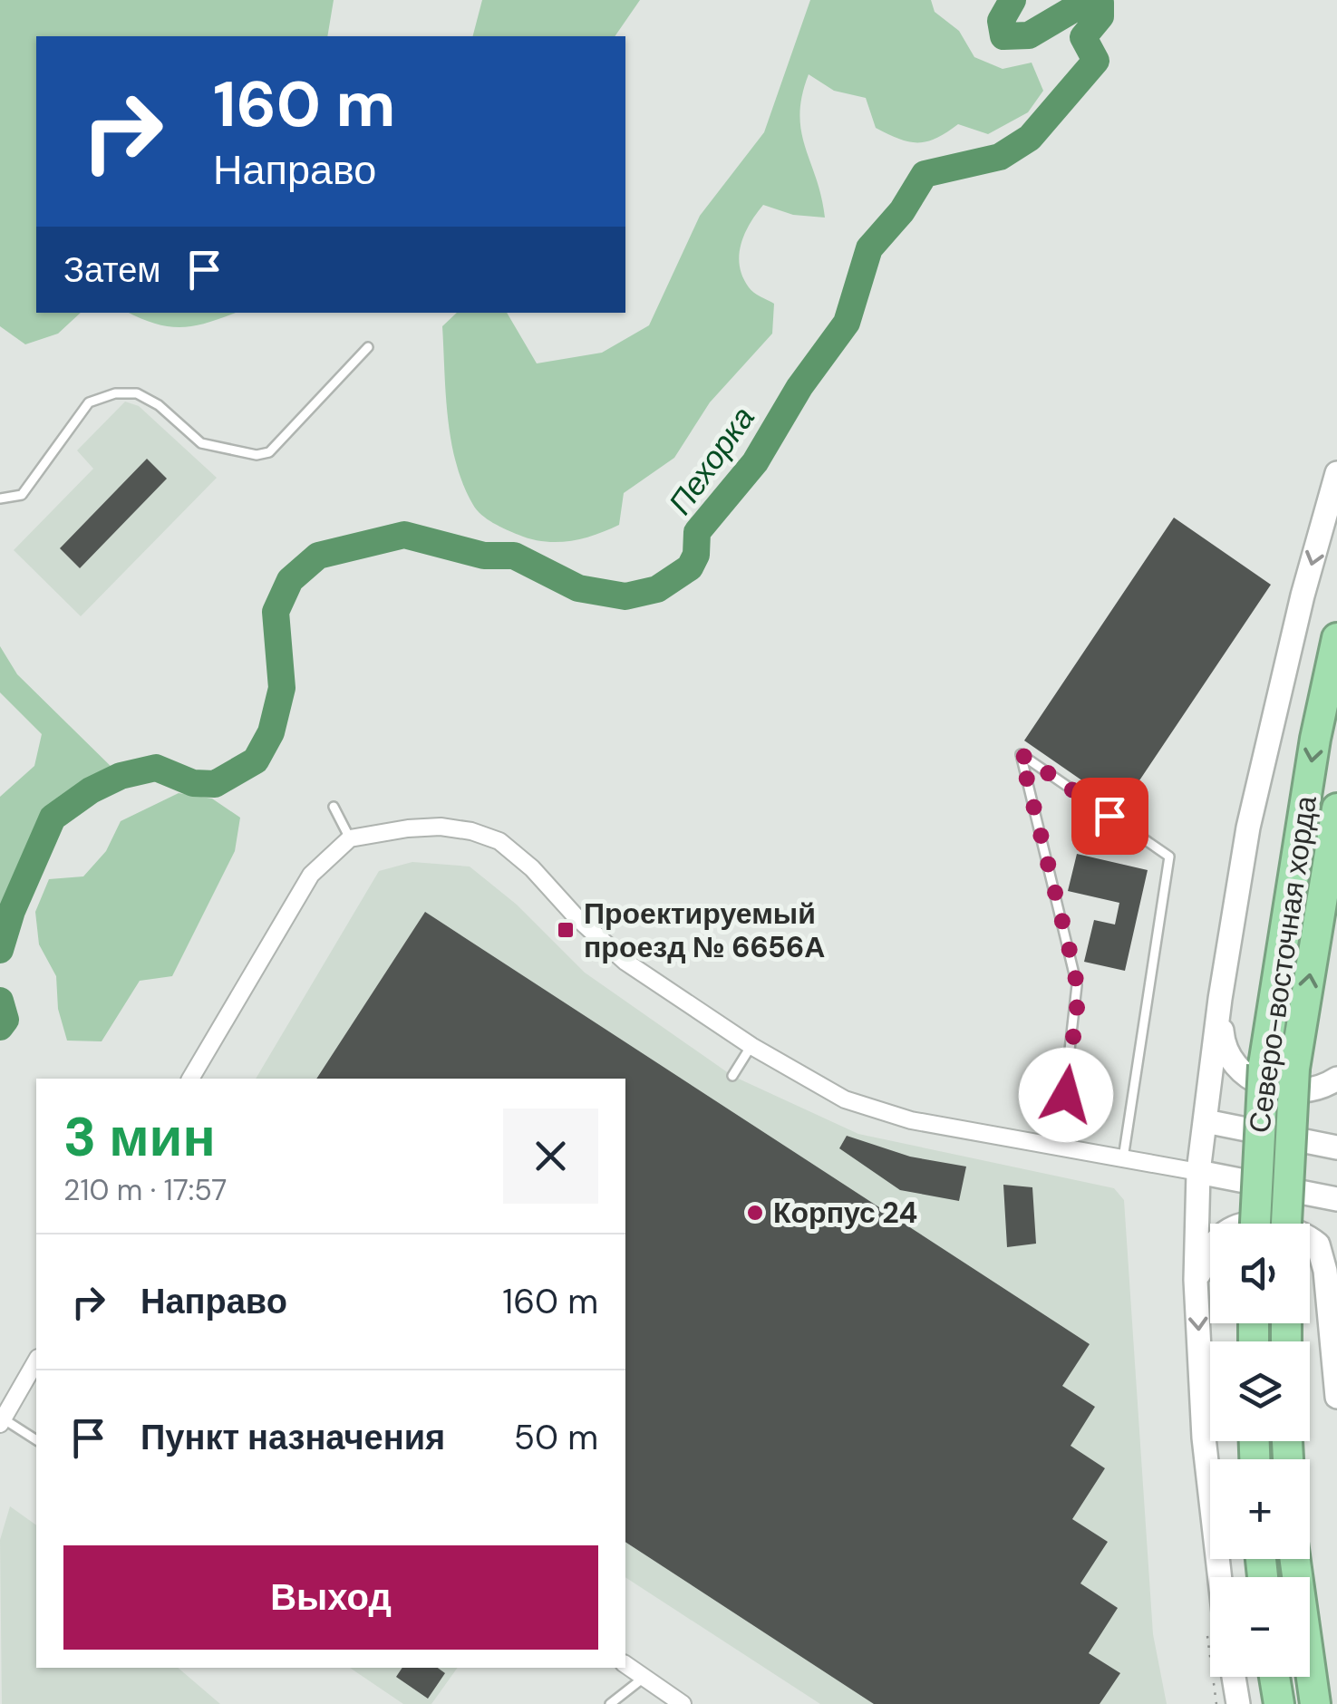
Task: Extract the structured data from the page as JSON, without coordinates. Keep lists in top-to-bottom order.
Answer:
{
  "streets": {
    "highway": ["Северо-восточная хорда"]
  },
  "water": ["Пехорка"],
  "places": {
    "transit": ["Проектируемый проезд № 6656А"],
    "other": ["Корпус 24"]
  },
  "page": {
    "turn": ["160 m", "Направо"],
    "then": "Затем",
    "heading": ["3 мин", "210 m · 17:57"],
    "map_buttons": ["+", "−"],
    "list": [
      {
        "name": "Направо",
        "value": "160 m"
      },
      {
        "name": "Пункт назначения",
        "value": "50 m"
      }
    ],
    "buttons": "Выход"
  }
}
